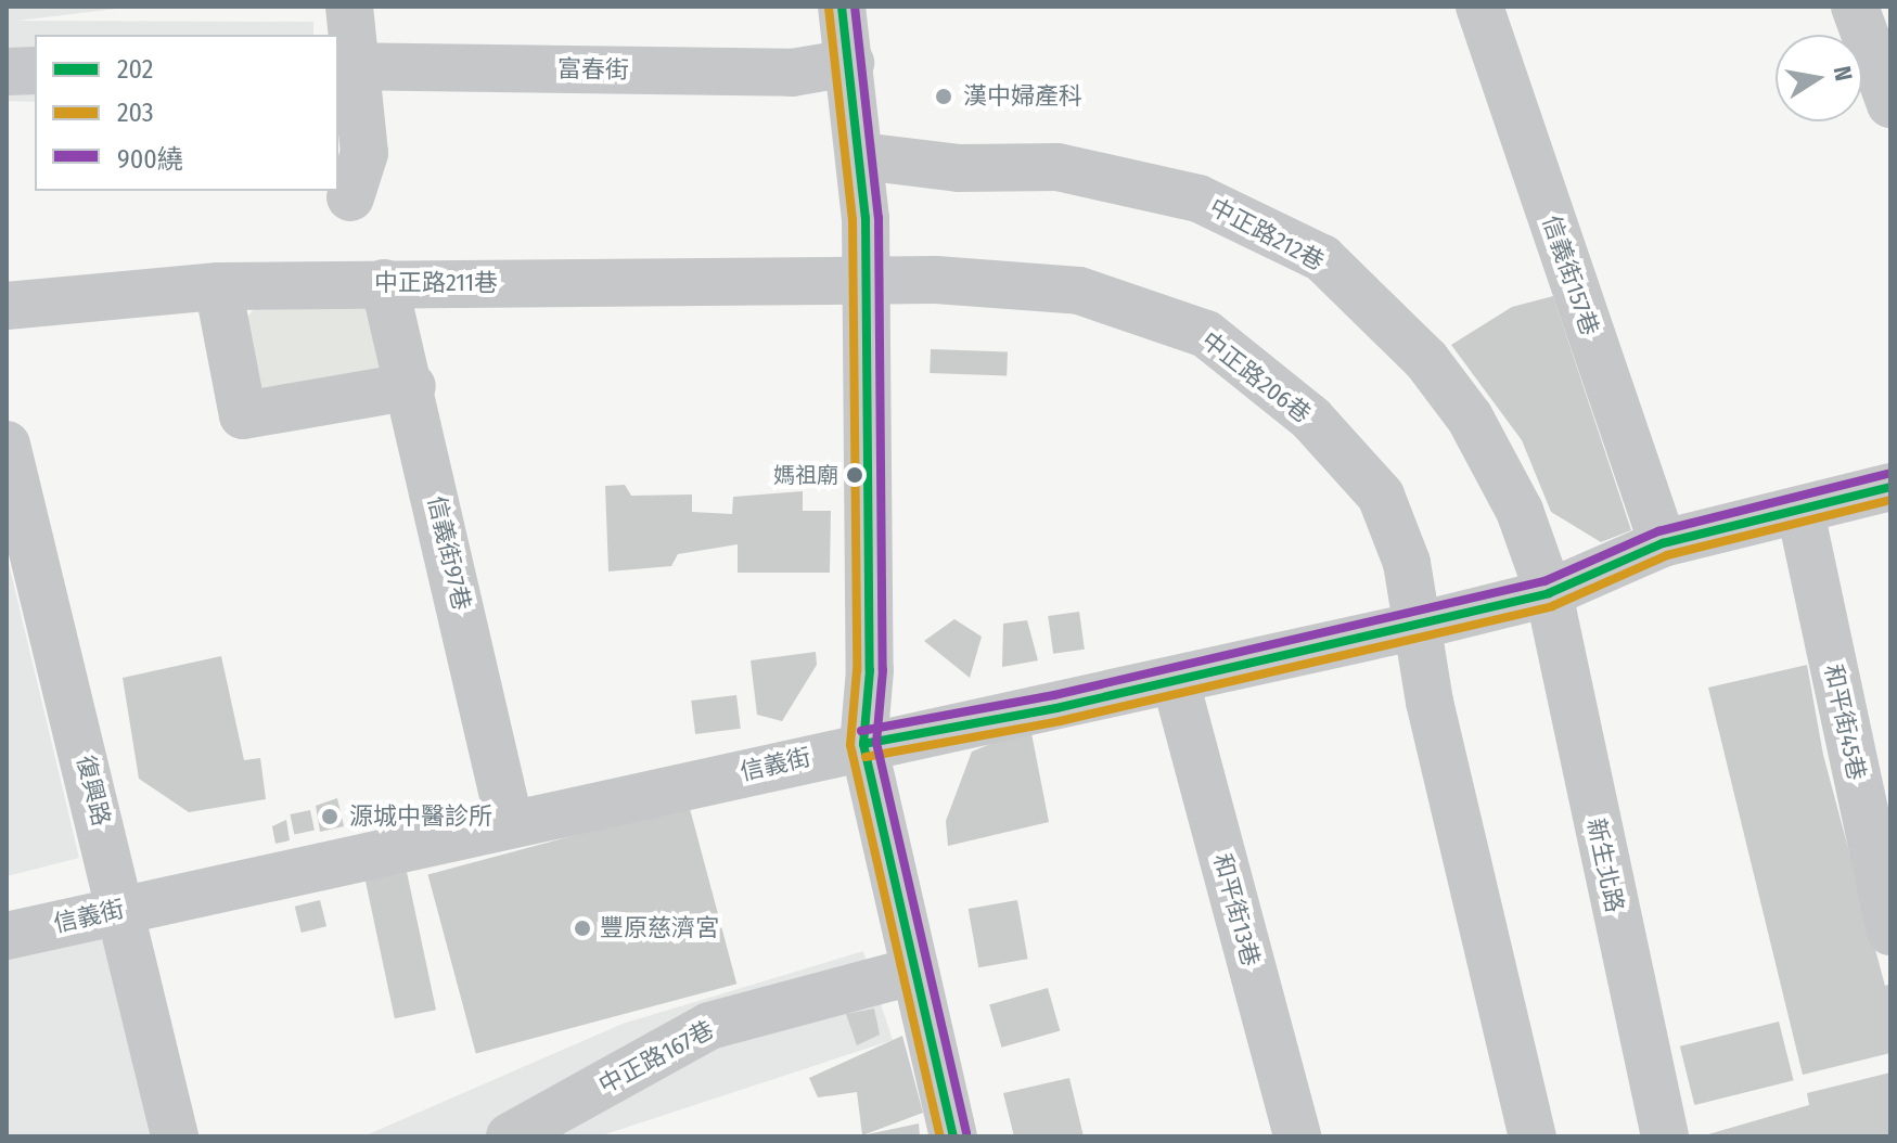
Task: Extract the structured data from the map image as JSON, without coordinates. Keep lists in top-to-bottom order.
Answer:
{
  "streets": {
    "street": [
      "富春街",
      "中正路212巷",
      "信義街157巷",
      "中正路211巷",
      "中正路206巷",
      "信義街97巷",
      "和平街45巷",
      "信義街",
      "復興路",
      "新生北路",
      "和平街13巷",
      "中正路167巷"
    ]
  },
  "crossings": [
    ["中正路212巷", "信義街"],
    ["中正路212巷", "新生北路"],
    ["信義街157巷", "信義街"],
    ["中正路211巷", "中正路206巷"],
    ["中正路211巷", "信義街97巷"],
    ["中正路206巷", "信義街"],
    ["信義街97巷", "信義街"],
    ["和平街45巷", "信義街"],
    ["信義街", "復興路"],
    ["信義街", "新生北路"],
    ["信義街", "和平街13巷"]
  ],
  "places": [
    "漢中婦產科",
    "媽祖廟",
    "源城中醫診所",
    "豐原慈濟宮"
  ],
  "lines": ["transit line 202", "transit line 900繞", "transit line 203"],
  "legend": ["202", "203", "900繞"],
  "north": "right"
}
